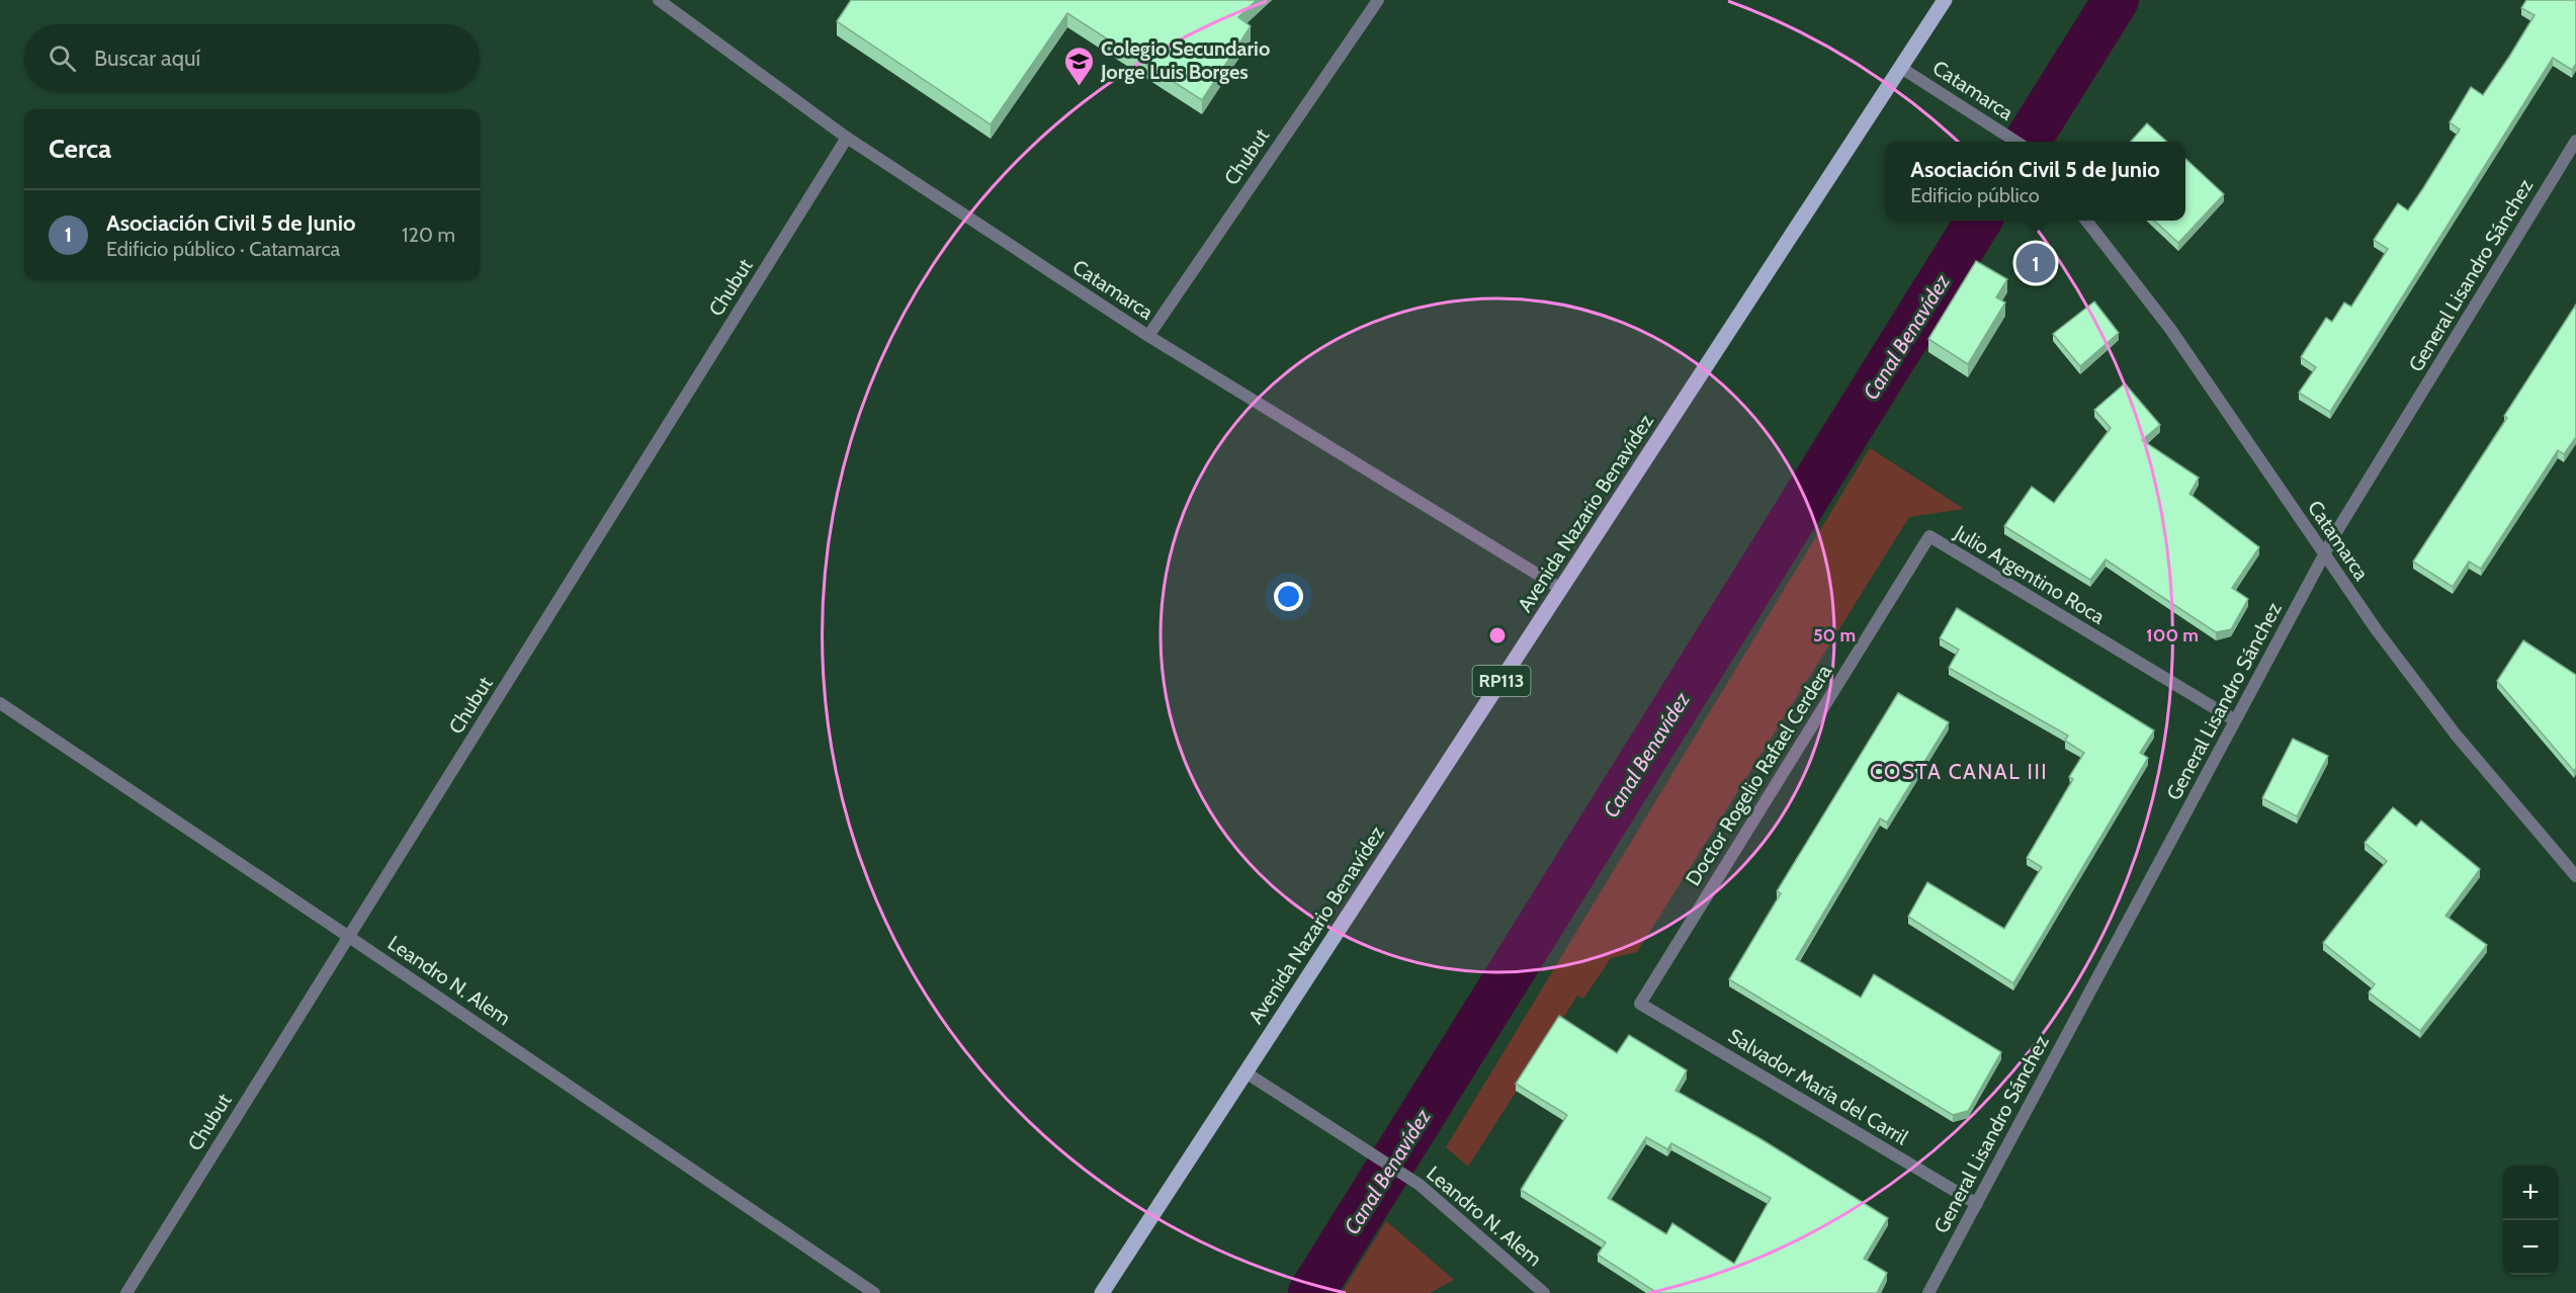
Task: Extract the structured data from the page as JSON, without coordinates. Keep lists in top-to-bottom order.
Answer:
{
  "streets": {
    "main road": ["Avenida Nazario Benavídez", "RP113"],
    "street": [
      "Catamarca",
      "Chubut",
      "General Lisandro Sánchez",
      "Julio Argentino Roca",
      "Doctor Rogelio Rafael Cerdera",
      "Leandro N. Alem",
      "Salvador María del Carril"
    ]
  },
  "crossings": [
    ["Catamarca", "Chubut"],
    ["Catamarca", "General Lisandro Sánchez"],
    ["Catamarca", "Avenida Nazario Benavídez"],
    ["Chubut", "Leandro N. Alem"],
    ["General Lisandro Sánchez", "Julio Argentino Roca"],
    ["General Lisandro Sánchez", "Salvador María del Carril"],
    ["Avenida Nazario Benavídez", "Leandro N. Alem"],
    ["Julio Argentino Roca", "Doctor Rogelio Rafael Cerdera"],
    ["Doctor Rogelio Rafael Cerdera", "Salvador María del Carril"]
  ],
  "districts": ["COSTA CANAL III"],
  "water": ["Canal Benavídez"],
  "places": {
    "school or university": ["Colegio Secundario Jorge Luis Borges"]
  },
  "page": {
    "search": "Buscar aquí",
    "heading": "Cerca",
    "popup": ["Asociación Civil 5 de Junio", "Edificio público"],
    "list": [
      {
        "mark": "1",
        "name": "Asociación Civil 5 de Junio",
        "note": "Edificio público · Catamarca",
        "value": "120 m"
      }
    ],
    "pins": "1",
    "map_buttons": ["+", "−"]
  },
  "rings": ["50 m", "100 m"]
}
